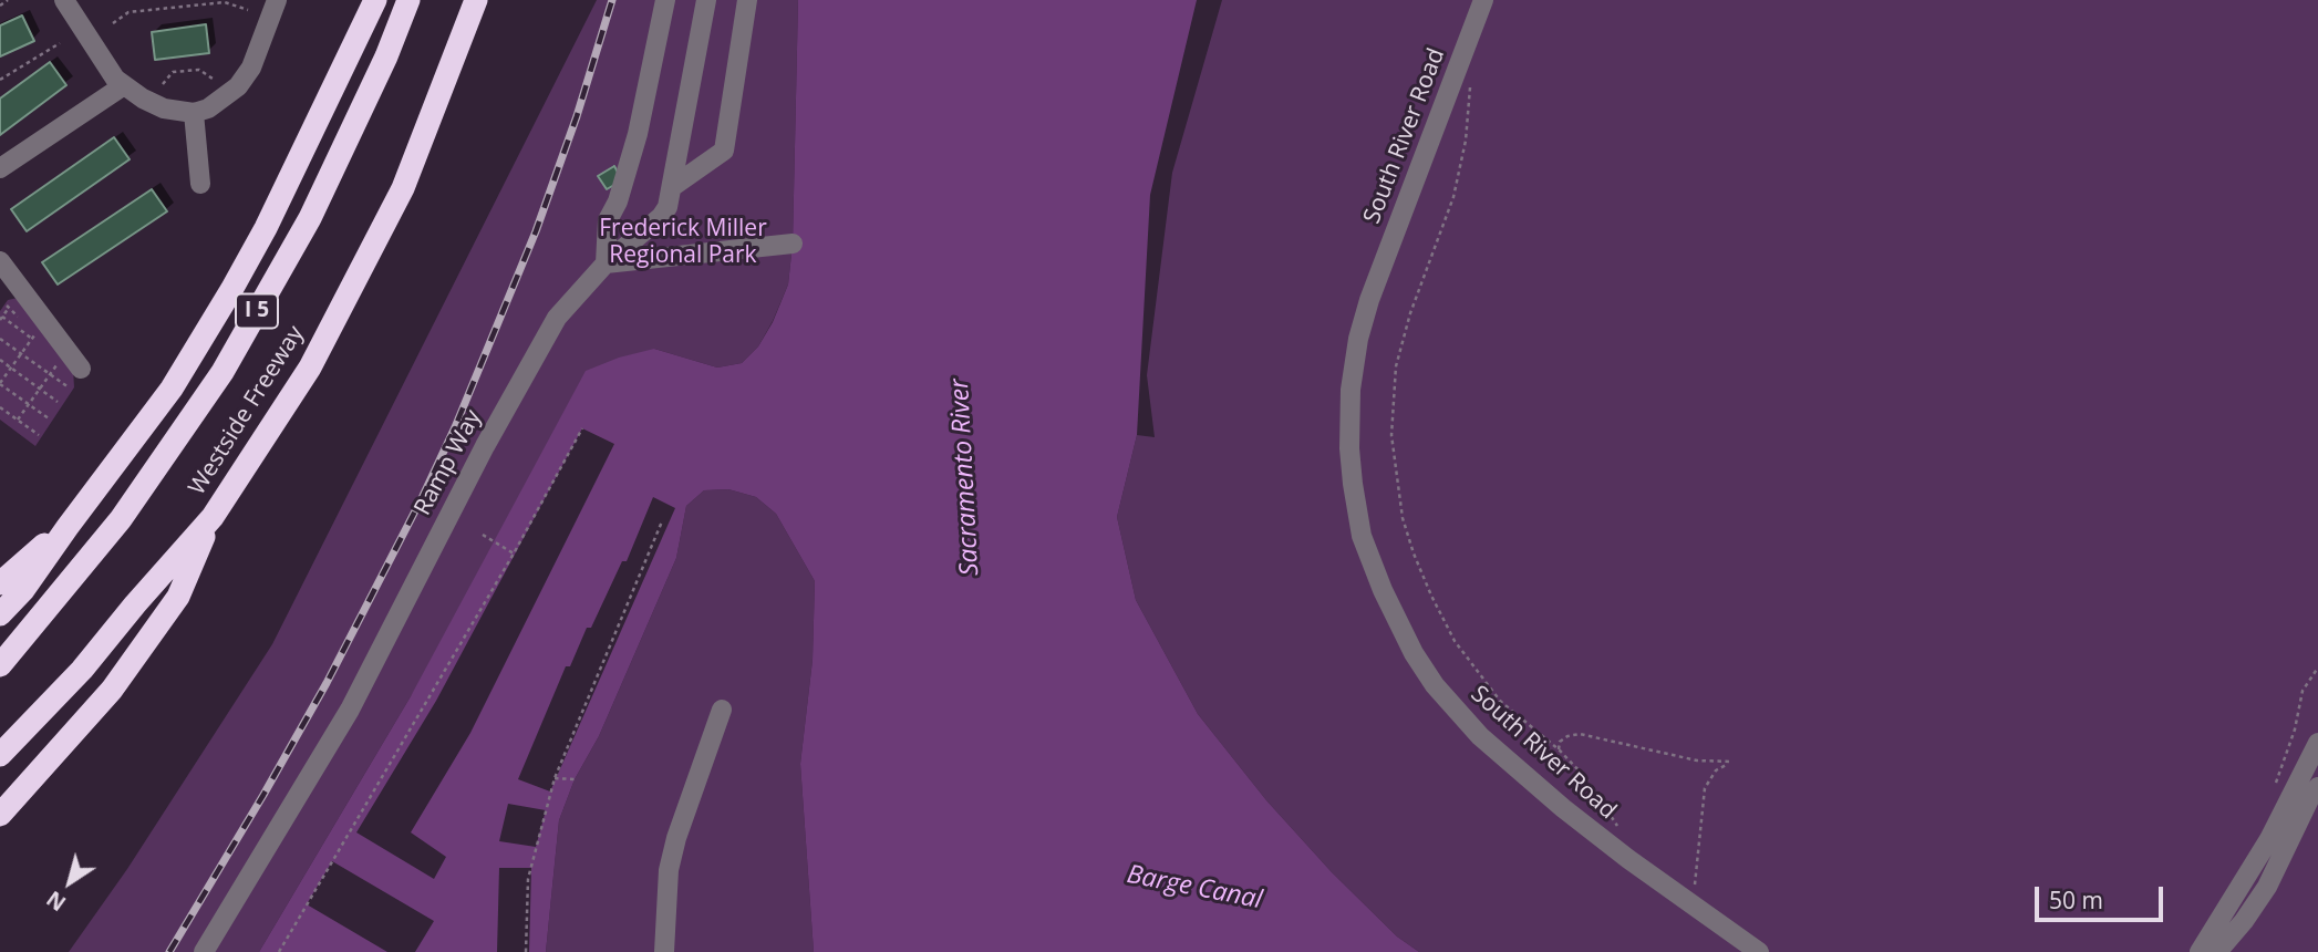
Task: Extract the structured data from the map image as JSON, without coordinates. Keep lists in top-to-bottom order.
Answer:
{
  "streets": {
    "highway": ["I 5", "Westside Freeway"],
    "street": ["South River Road", "Ramp Way"]
  },
  "water": ["Sacramento River", "Barge Canal"],
  "parks": ["Frederick Miller Regional Park"],
  "scale_bar": "50 m",
  "north": "bottom left"
}
